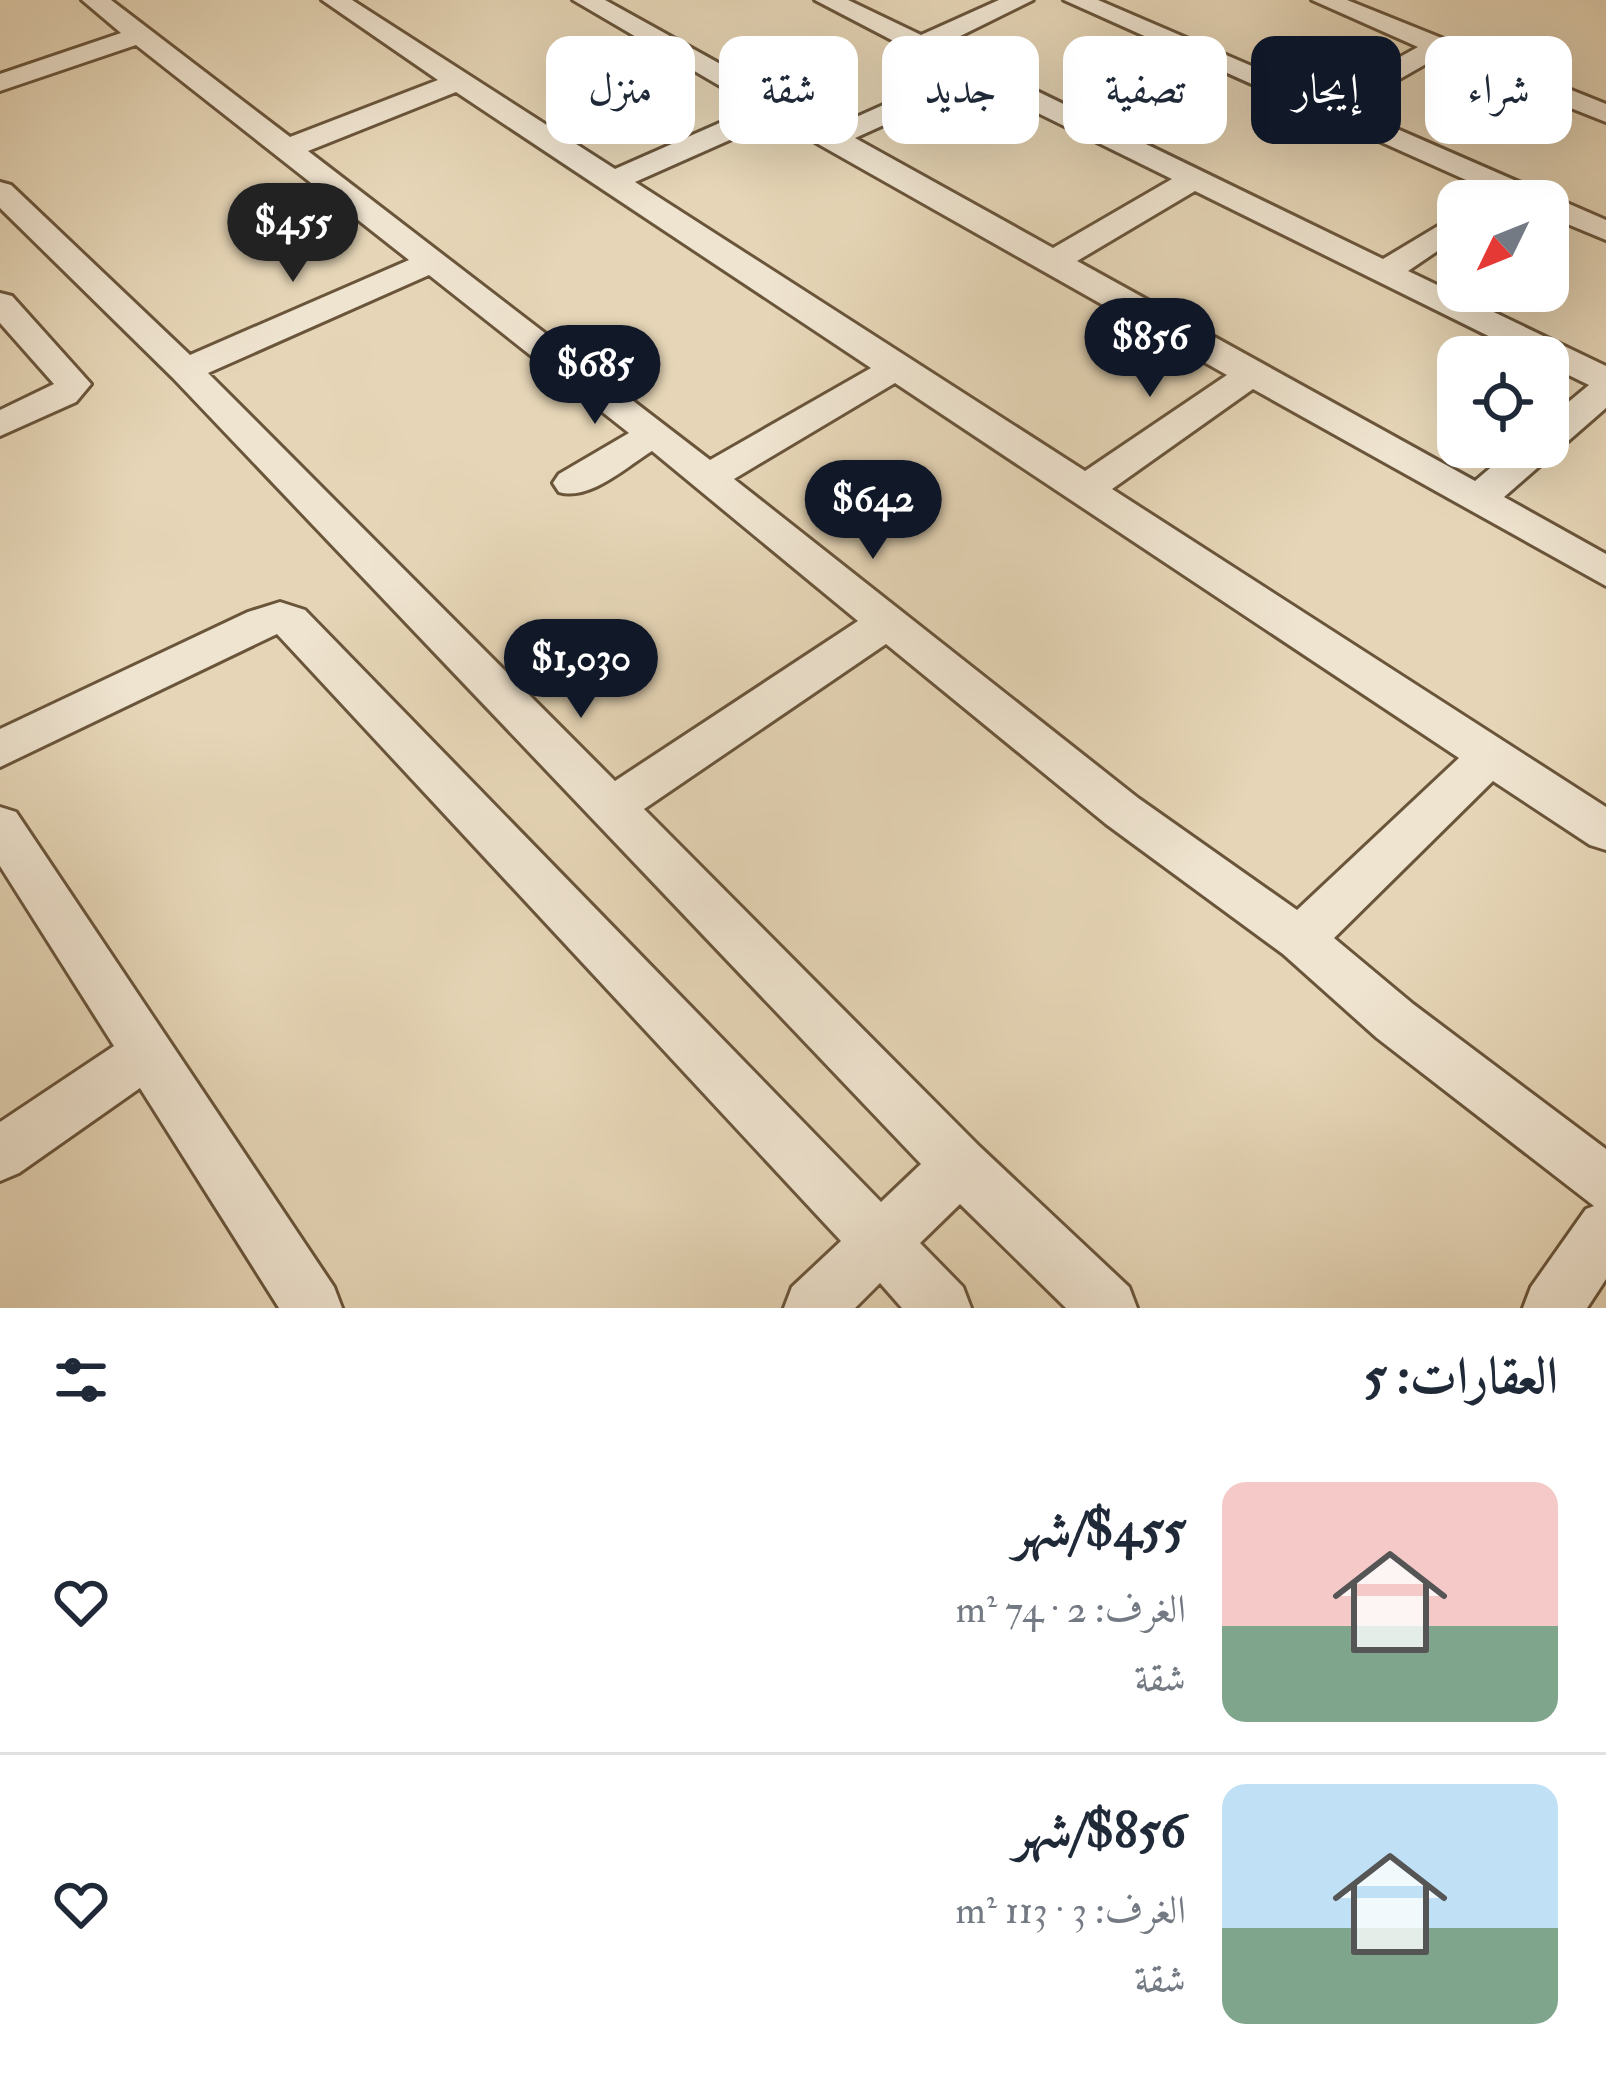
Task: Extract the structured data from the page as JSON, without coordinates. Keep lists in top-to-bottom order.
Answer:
{
  "north": "bottom left",
  "page": {
    "chip": [
      "شراء",
      "إيجار",
      "تصفية",
      "جديد",
      "شقة",
      "منزل"
    ],
    "price": [
      "$455",
      "$856",
      "$685",
      "$642",
      "$1,030"
    ],
    "heading": "العقارات: 5",
    "list": [
      {
        "name": "$455/شهر",
        "note": "الغرف: 2 · 74 m² · شقة"
      },
      {
        "name": "$856/شهر",
        "note": "الغرف: 3 · 113 m² · شقة"
      }
    ]
  }
}
